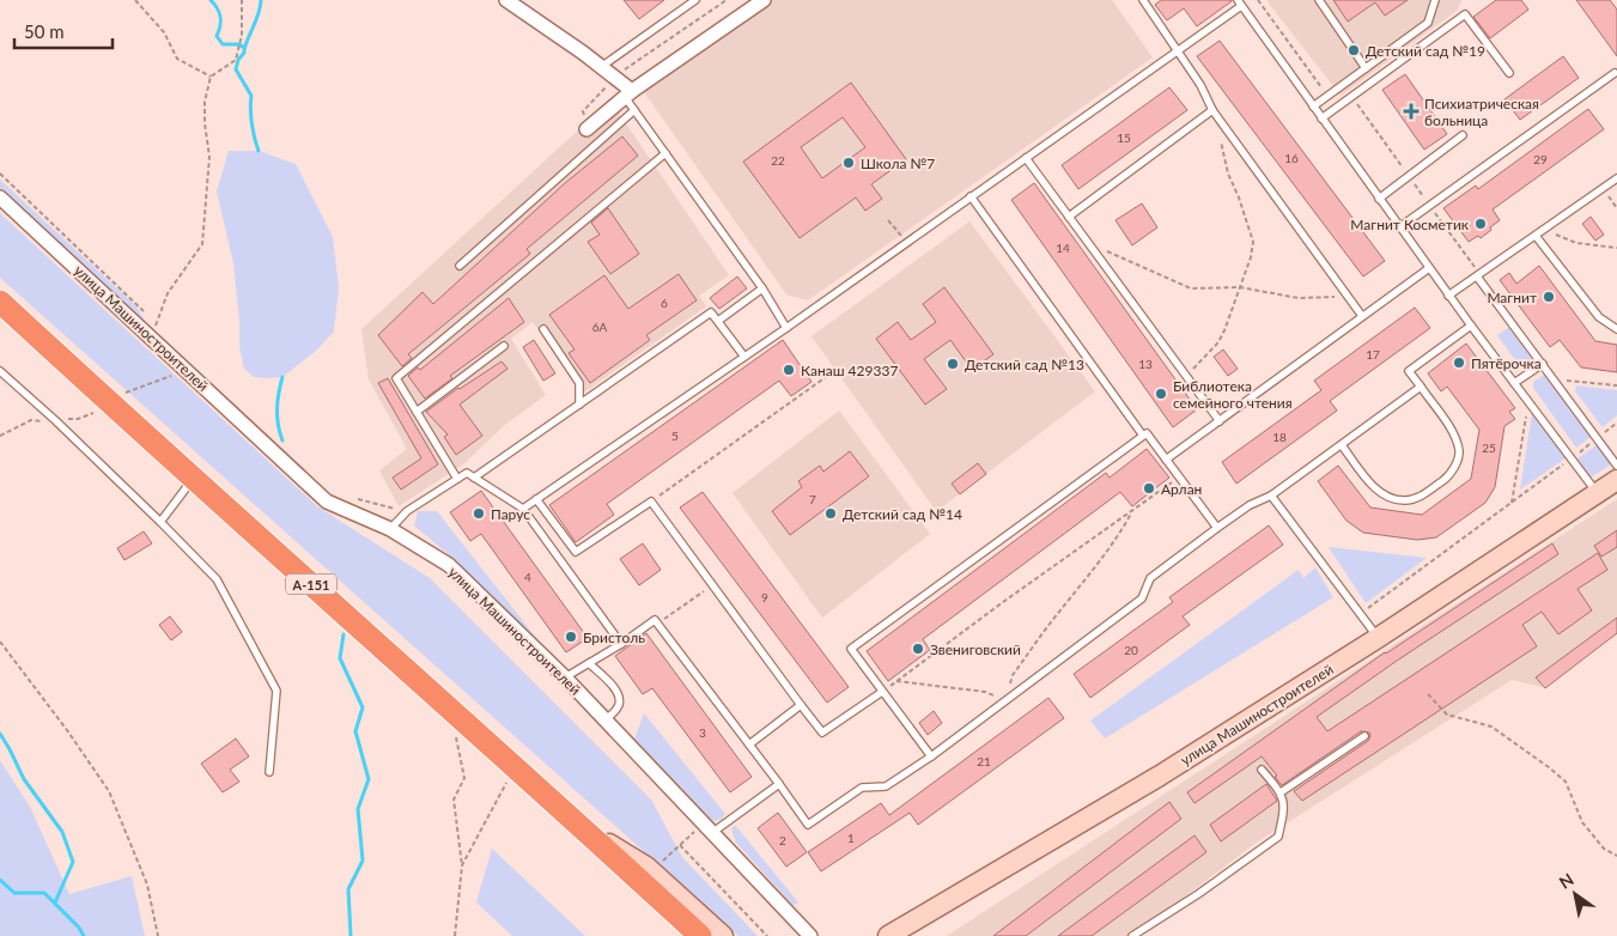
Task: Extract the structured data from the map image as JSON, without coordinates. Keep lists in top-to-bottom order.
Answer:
{
  "streets": {
    "highway": ["А-151"],
    "main road": ["улица Машиностроителей"]
  },
  "places": {
    "other": [
      "Детский сад №19",
      "Школа №7",
      "Магнит Косметик",
      "Магнит",
      "Пятёрочка",
      "Детский сад №13",
      "Канаш 429337",
      "Библиотека семейного чтения",
      "Арлан",
      "Парус",
      "Детский сад №14",
      "Бристоль",
      "Звениговский"
    ],
    "health": ["Психиатрическая больница"]
  },
  "house_numbers": [
    "15",
    "16",
    "29",
    "22",
    "14",
    "6",
    "6А",
    "17",
    "13",
    "5",
    "18",
    "25",
    "7",
    "4",
    "9",
    "20",
    "3",
    "21",
    "1",
    "2"
  ],
  "scale_bar": "50 m",
  "north": "top left"
}
